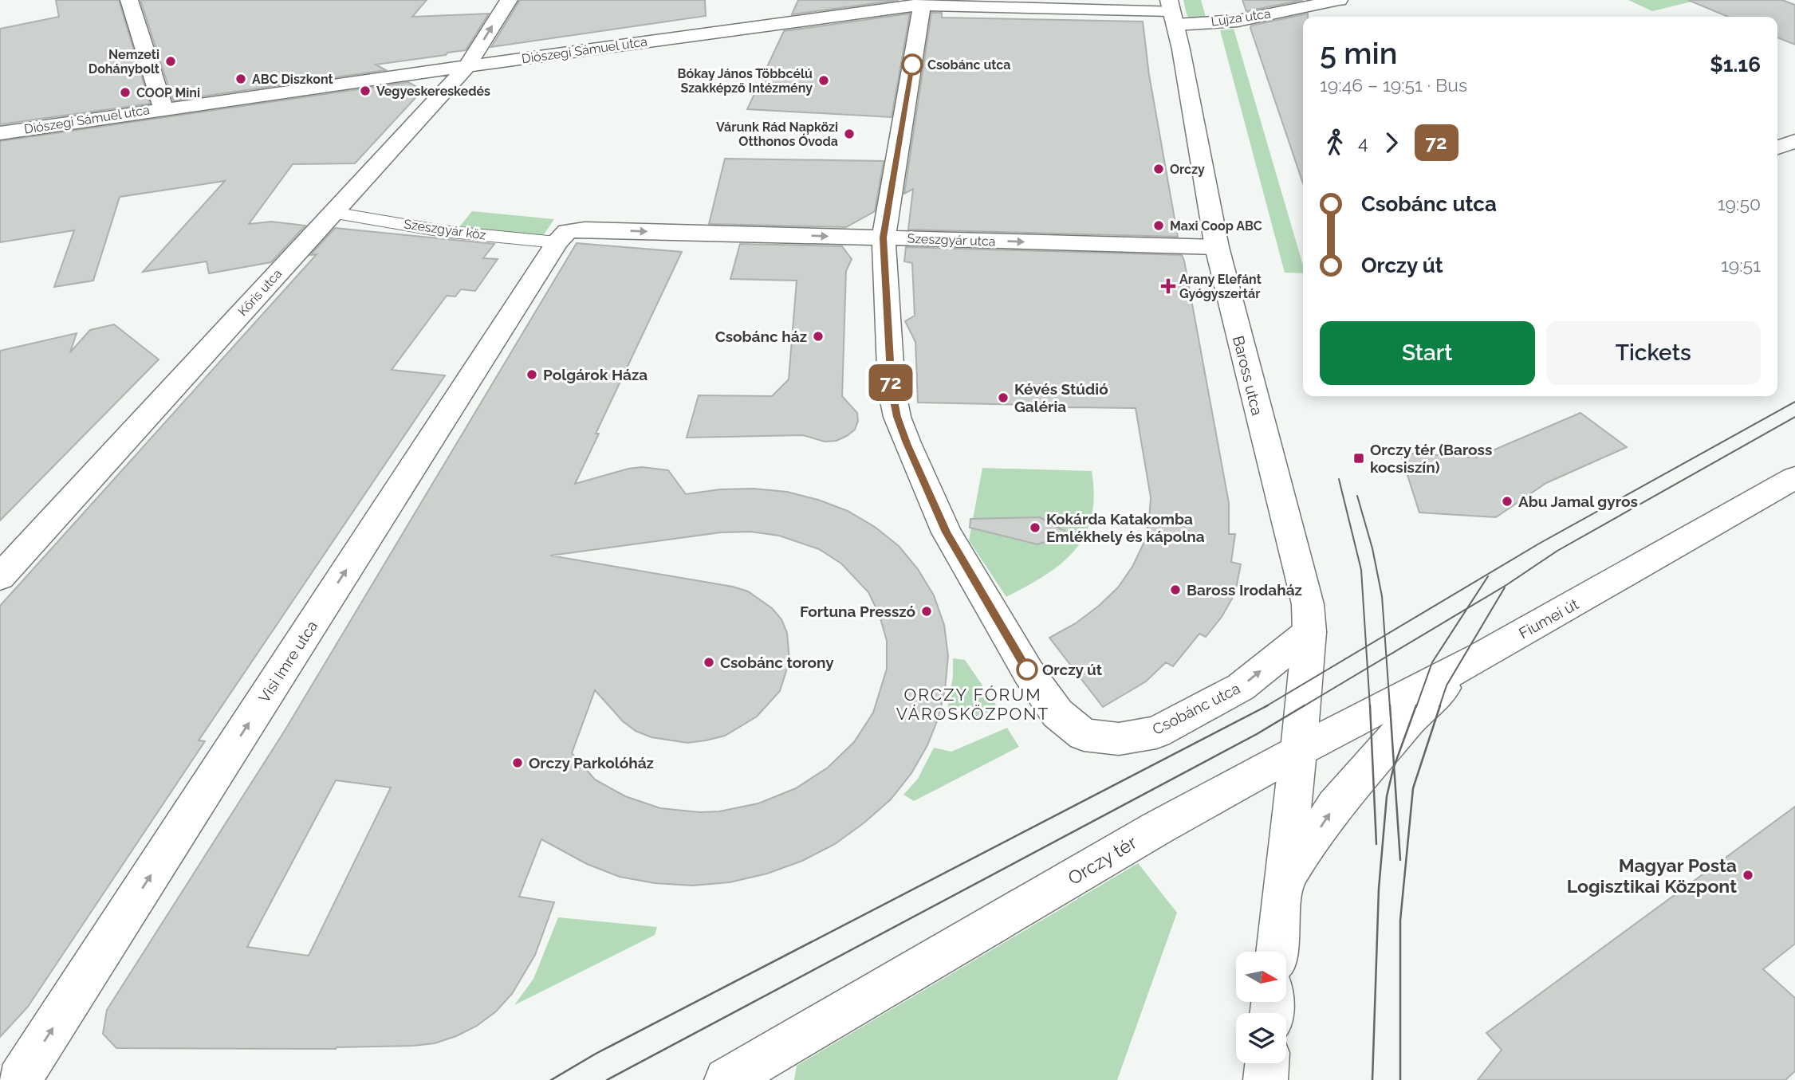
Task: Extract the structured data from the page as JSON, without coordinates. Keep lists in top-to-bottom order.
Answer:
{
  "streets": {
    "street": [
      "Lujza utca",
      "Diószegi Sámuel utca",
      "Szeszgyár köz",
      "Szeszgyár utca",
      "Kőris utca",
      "Baross utca",
      "Fiumei út",
      "Visi Imre utca",
      "Csobánc utca",
      "Orczy tér"
    ]
  },
  "crossings": [
    ["Lujza utca", "Diószegi Sámuel utca"],
    ["Lujza utca", "Baross utca"],
    ["Diószegi Sámuel utca", "Kőris utca"],
    ["Diószegi Sámuel utca", "Baross utca"],
    ["Diószegi Sámuel utca", "Csobánc utca"],
    ["Szeszgyár köz", "Szeszgyár utca"],
    ["Szeszgyár köz", "Kőris utca"],
    ["Szeszgyár köz", "Visi Imre utca"],
    ["Szeszgyár utca", "Baross utca"],
    ["Szeszgyár utca", "Visi Imre utca"],
    ["Szeszgyár utca", "Csobánc utca"],
    ["Baross utca", "Fiumei út"],
    ["Baross utca", "Csobánc utca"],
    ["Baross utca", "Orczy tér"],
    ["Fiumei út", "Orczy tér"]
  ],
  "one_way": ["Szeszgyár utca", "Visi Imre utca"],
  "districts": ["ORCZY FÓRUM VÁROSKÖZPONT"],
  "places": {
    "other": [
      "Nemzeti Dohánybolt",
      "Csobánc utca",
      "ABC Diszkont",
      "Bókay János Többcélú Szakképző Intézmény",
      "Vegyeskereskedés",
      "COOP Mini",
      "Várunk Rád Napközi Otthonos Óvoda",
      "Orczy",
      "Maxi Coop ABC",
      "Csobánc ház",
      "Polgárok Háza",
      "Kévés Stúdió Galéria",
      "Abu Jamal gyros",
      "Kokárda Katakomba Emlékhely és kápolna",
      "Baross Irodaház",
      "Fortuna Presszó",
      "Csobánc torony",
      "Orczy út",
      "Orczy Parkolóház",
      "Magyar Posta Logisztikai Központ"
    ],
    "health": ["Arany Elefánt Gyógyszertár"],
    "transit": ["Orczy tér (Baross kocsiszín)"]
  },
  "lines": ["bus line 72"],
  "north": "right",
  "page": {
    "on_map": "72",
    "heading": ["5 min", "19:46 – 19:51 · Bus", "$1.16"],
    "legs": ["4", "72"],
    "list": [
      {
        "name": "Csobánc utca",
        "value": "19:50"
      },
      {
        "name": "Orczy út",
        "value": "19:51"
      }
    ],
    "buttons": ["Start", "Tickets"]
  }
}
